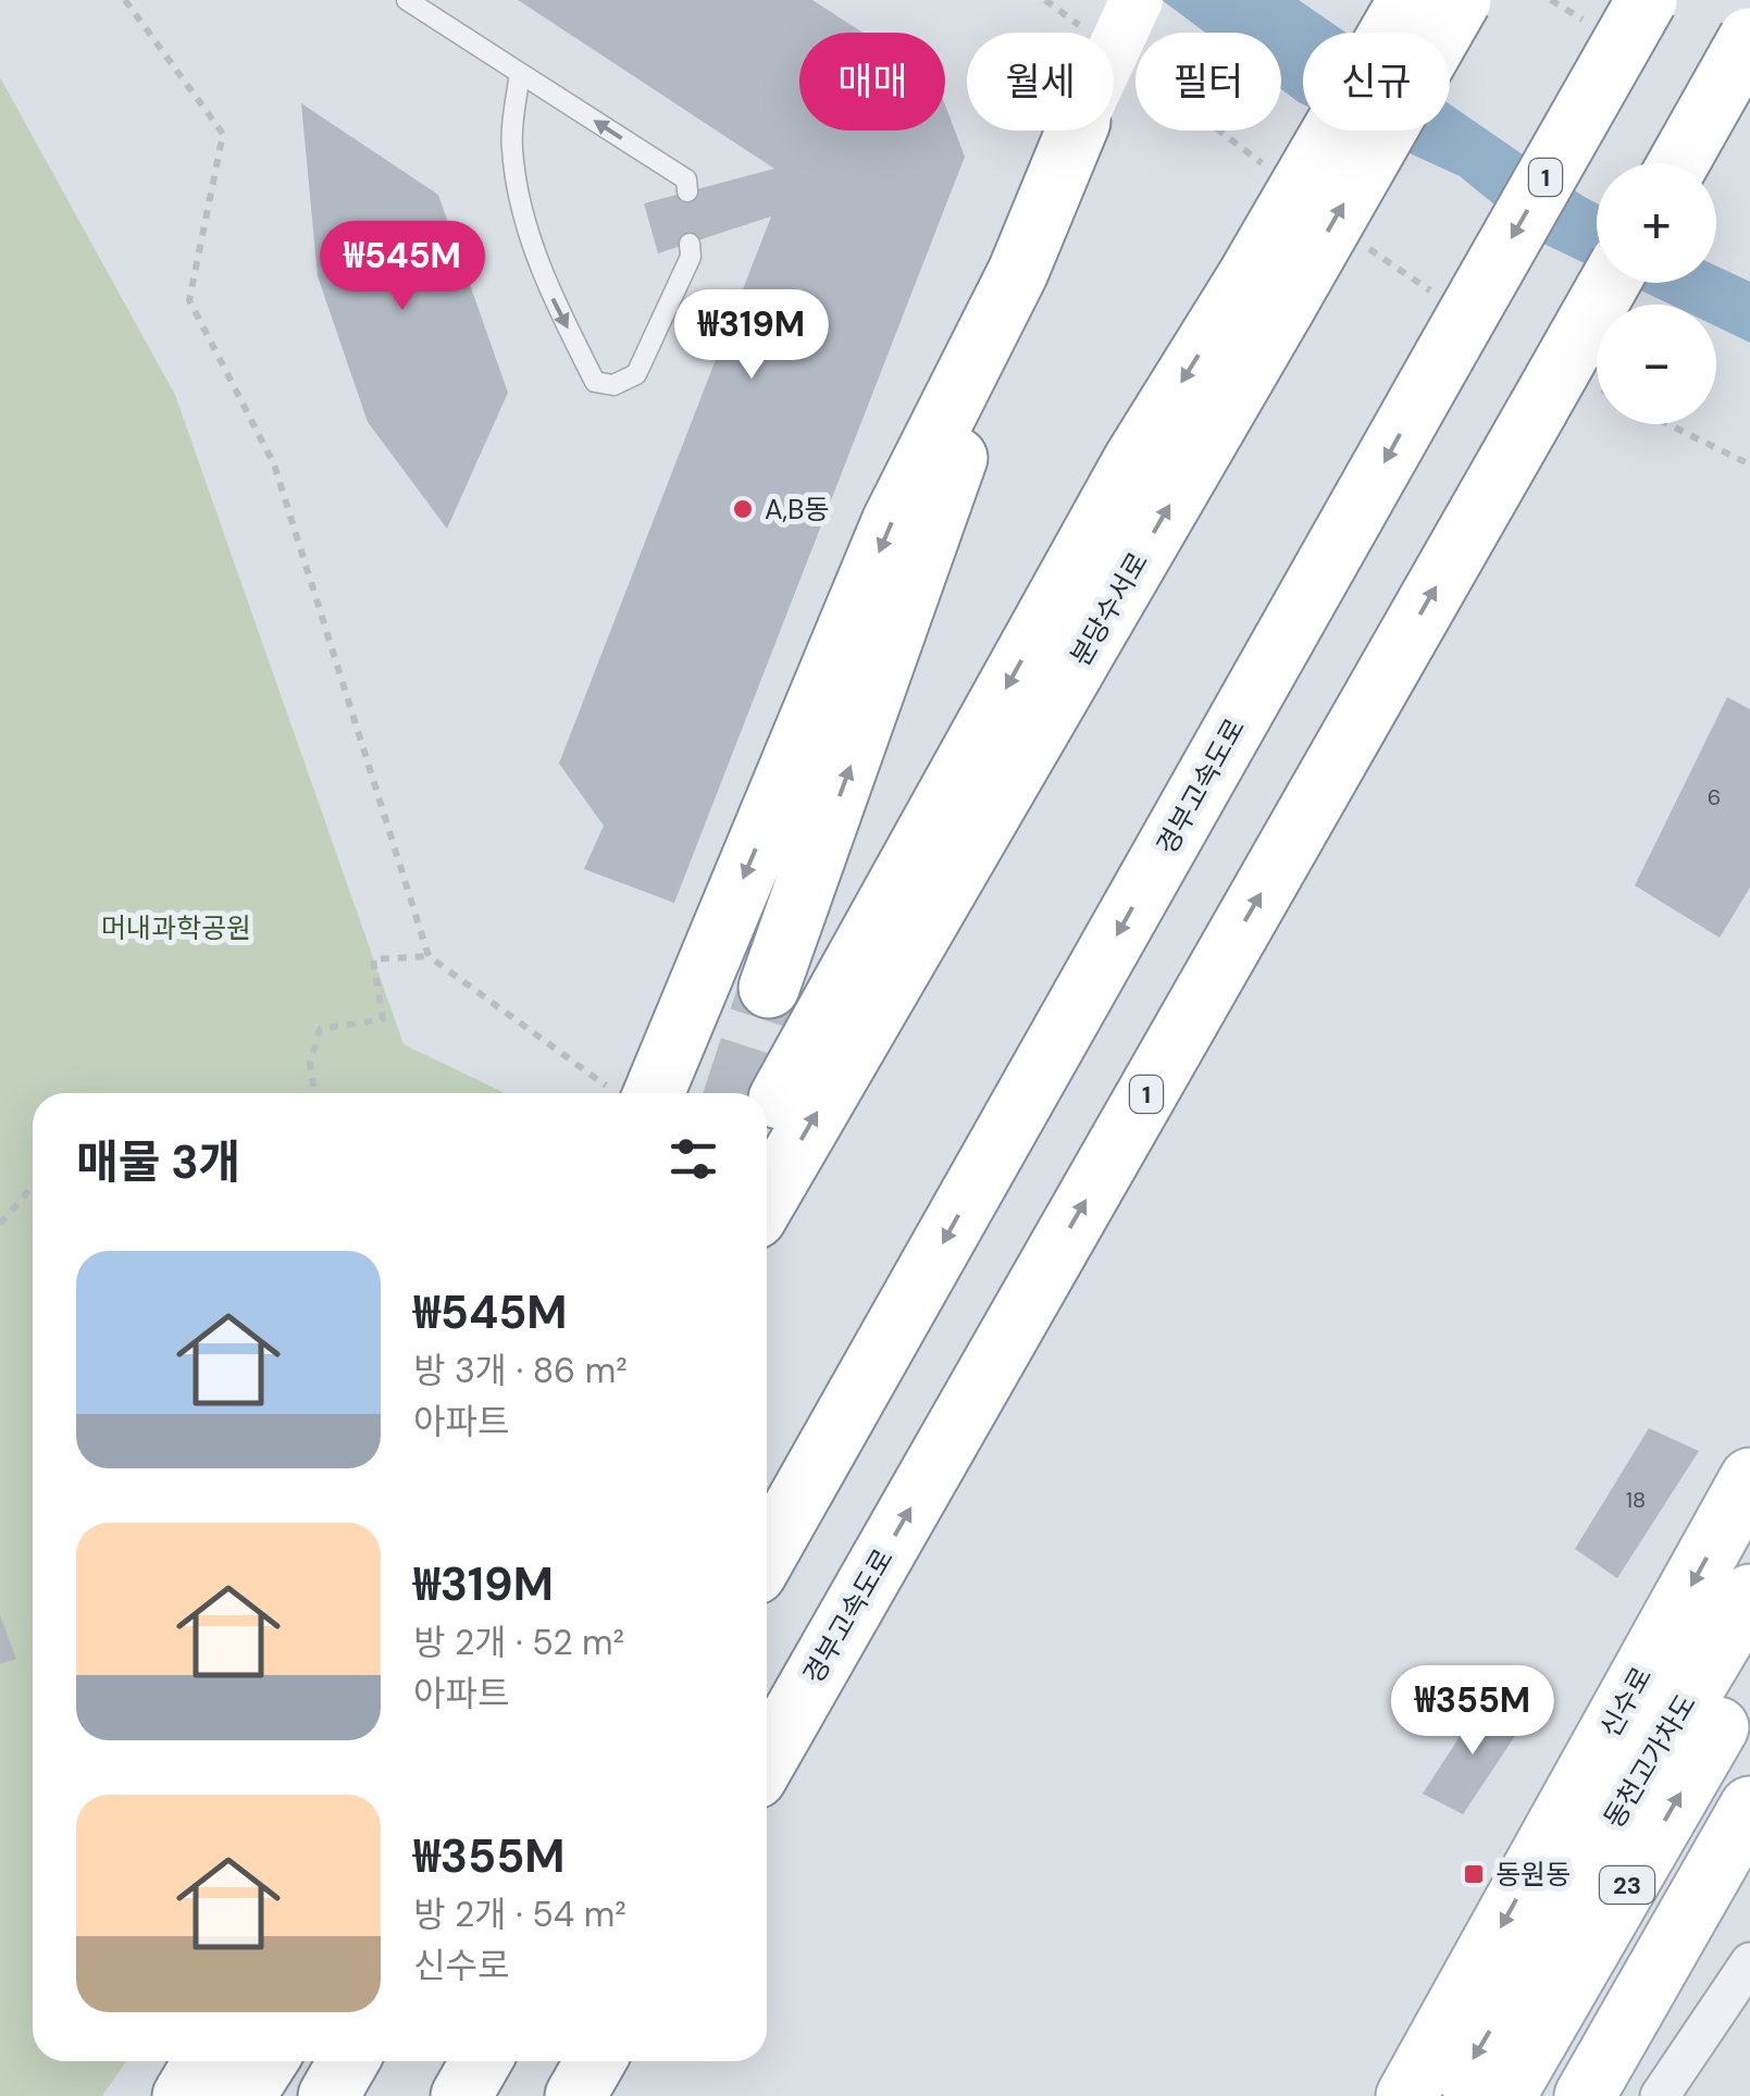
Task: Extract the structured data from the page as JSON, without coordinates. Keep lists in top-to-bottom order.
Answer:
{
  "streets": {
    "main road": [
      "1",
      "분당수서로",
      "경부고속도로",
      "신수로",
      "동천고가차도",
      "23"
    ]
  },
  "parks": ["머내과학공원"],
  "places": {
    "other": ["A,B동"],
    "transit": ["동원동"]
  },
  "house_numbers": ["6", "18"],
  "page": {
    "chip": [
      "매매",
      "월세",
      "필터",
      "신규"
    ],
    "map_buttons": ["+", "−"],
    "price": ["₩545M", "₩319M", "₩355M"],
    "heading": "매물 3개",
    "list": [
      {
        "name": "₩545M",
        "note": "방 3개 · 86 m² · 아파트"
      },
      {
        "name": "₩319M",
        "note": "방 2개 · 52 m² · 아파트"
      },
      {
        "name": "₩355M",
        "note": "방 2개 · 54 m² · 신수로"
      }
    ]
  }
}
